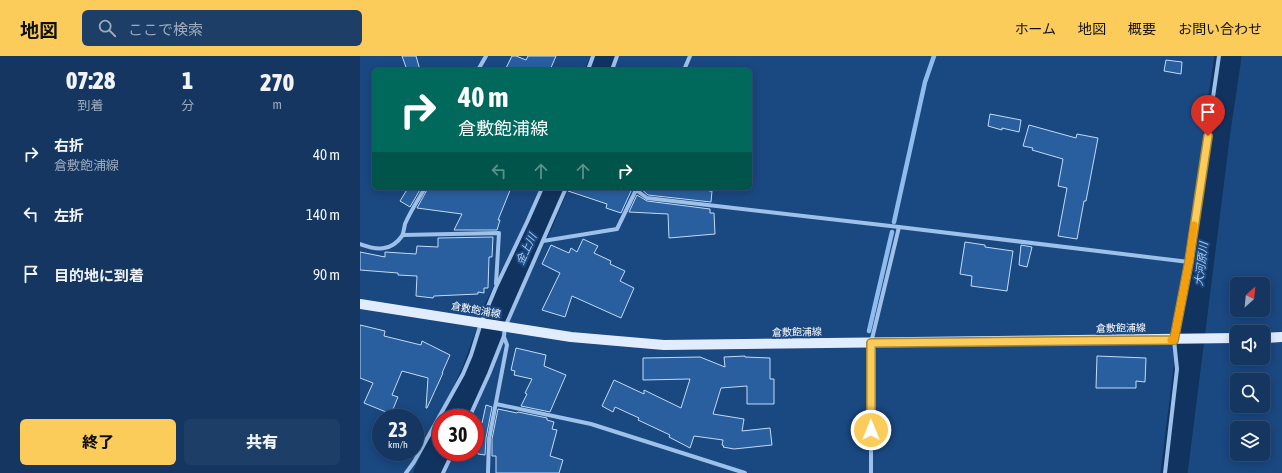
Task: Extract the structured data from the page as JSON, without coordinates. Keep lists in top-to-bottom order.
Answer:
{
  "streets": {
    "main road": ["倉敷飽浦線"]
  },
  "water": ["金上川", "大河原川"],
  "north": "top right",
  "page": {
    "header": "地図",
    "search": "ここで検索",
    "nav": [
      "ホーム",
      "地図",
      "概要",
      "お問い合わせ"
    ],
    "eta": [
      "07:28",
      "到着",
      "1",
      "分",
      "270",
      "m"
    ],
    "turn": ["40 m", "倉敷飽浦線"],
    "list": [
      {
        "name": "右折",
        "note": "倉敷飽浦線",
        "value": "40 m"
      },
      {
        "name": "左折",
        "value": "140 m"
      },
      {
        "name": "目的地に到着",
        "value": "90 m"
      }
    ],
    "speed": "23 km/h",
    "limit": "30",
    "buttons": ["終了", "共有"]
  }
}
